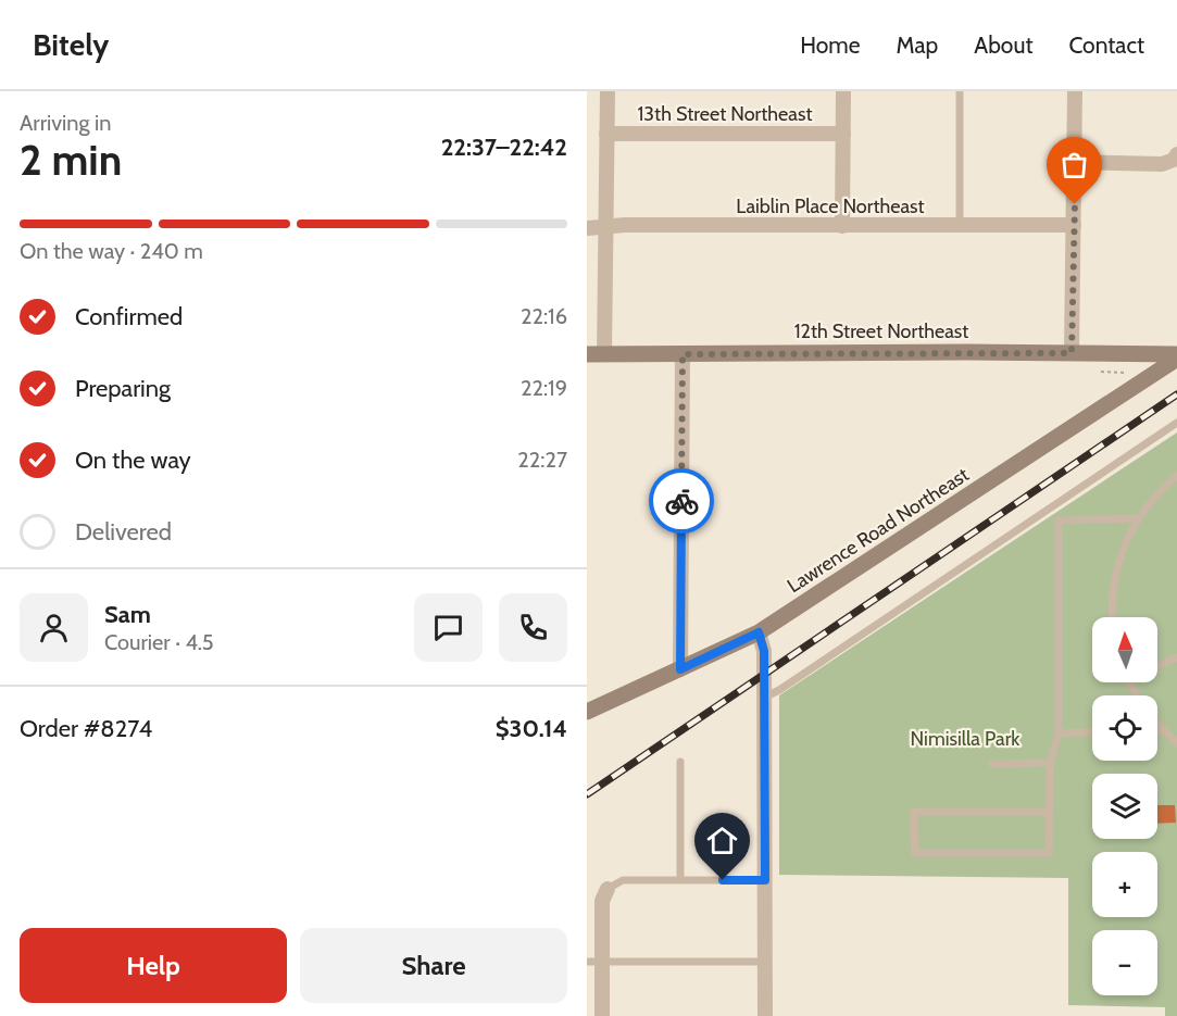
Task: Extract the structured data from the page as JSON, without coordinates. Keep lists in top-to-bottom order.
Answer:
{
  "streets": {
    "street": [
      "13th Street Northeast",
      "Laiblin Place Northeast",
      "12th Street Northeast",
      "Lawrence Road Northeast"
    ]
  },
  "crossings": [
    ["12th Street Northeast", "Lawrence Road Northeast"]
  ],
  "parks": ["Nimisilla Park"],
  "north": "top",
  "page": {
    "header": "Bitely",
    "nav": [
      "Home",
      "Map",
      "About",
      "Contact"
    ],
    "heading": ["2 min", "Arriving in", "22:37–22:42"],
    "panel": [
      "Sam",
      "Courier · 4.5",
      "Order #8274",
      "$30.14"
    ],
    "bar": "On the way · 240 m",
    "list": [
      ["Confirmed", "22:16"],
      ["Preparing", "22:19"],
      ["On the way", "22:27"],
      "Delivered"
    ],
    "map_buttons": ["+", "−"],
    "buttons": ["Help", "Share"]
  }
}
